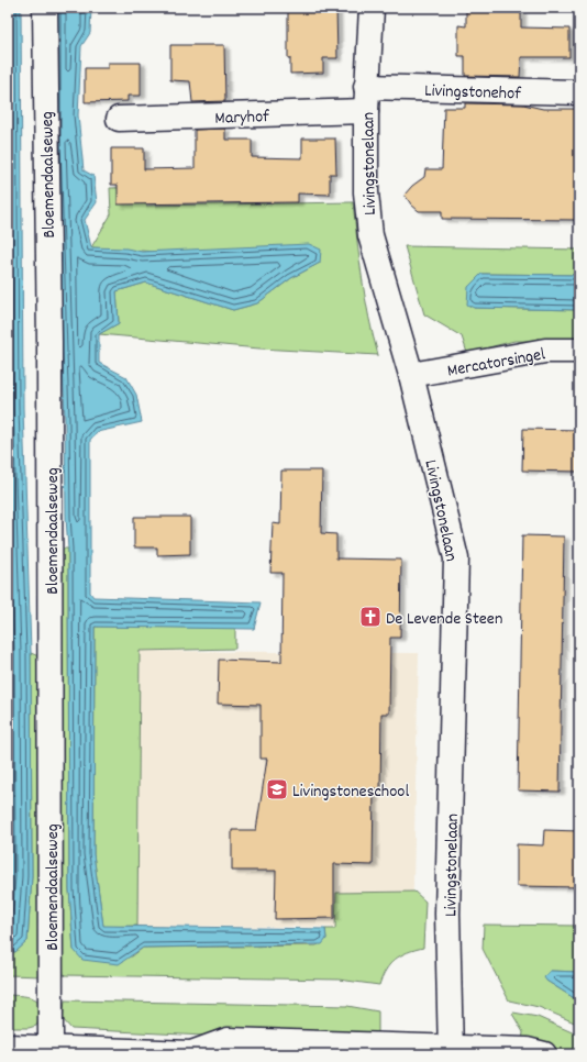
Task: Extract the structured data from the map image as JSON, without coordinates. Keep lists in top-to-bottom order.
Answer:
{
  "streets": {
    "street": [
      "Livingstonehof",
      "Maryhof",
      "Livingstonelaan",
      "Bloemendaalseweg",
      "Mercatorsingel"
    ]
  },
  "crossings": [
    ["Livingstonehof", "Livingstonelaan"],
    ["Maryhof", "Livingstonelaan"],
    ["Livingstonelaan", "Mercatorsingel"]
  ],
  "places": {
    "church": ["De Levende Steen"],
    "school or university": ["Livingstoneschool"]
  }
}
